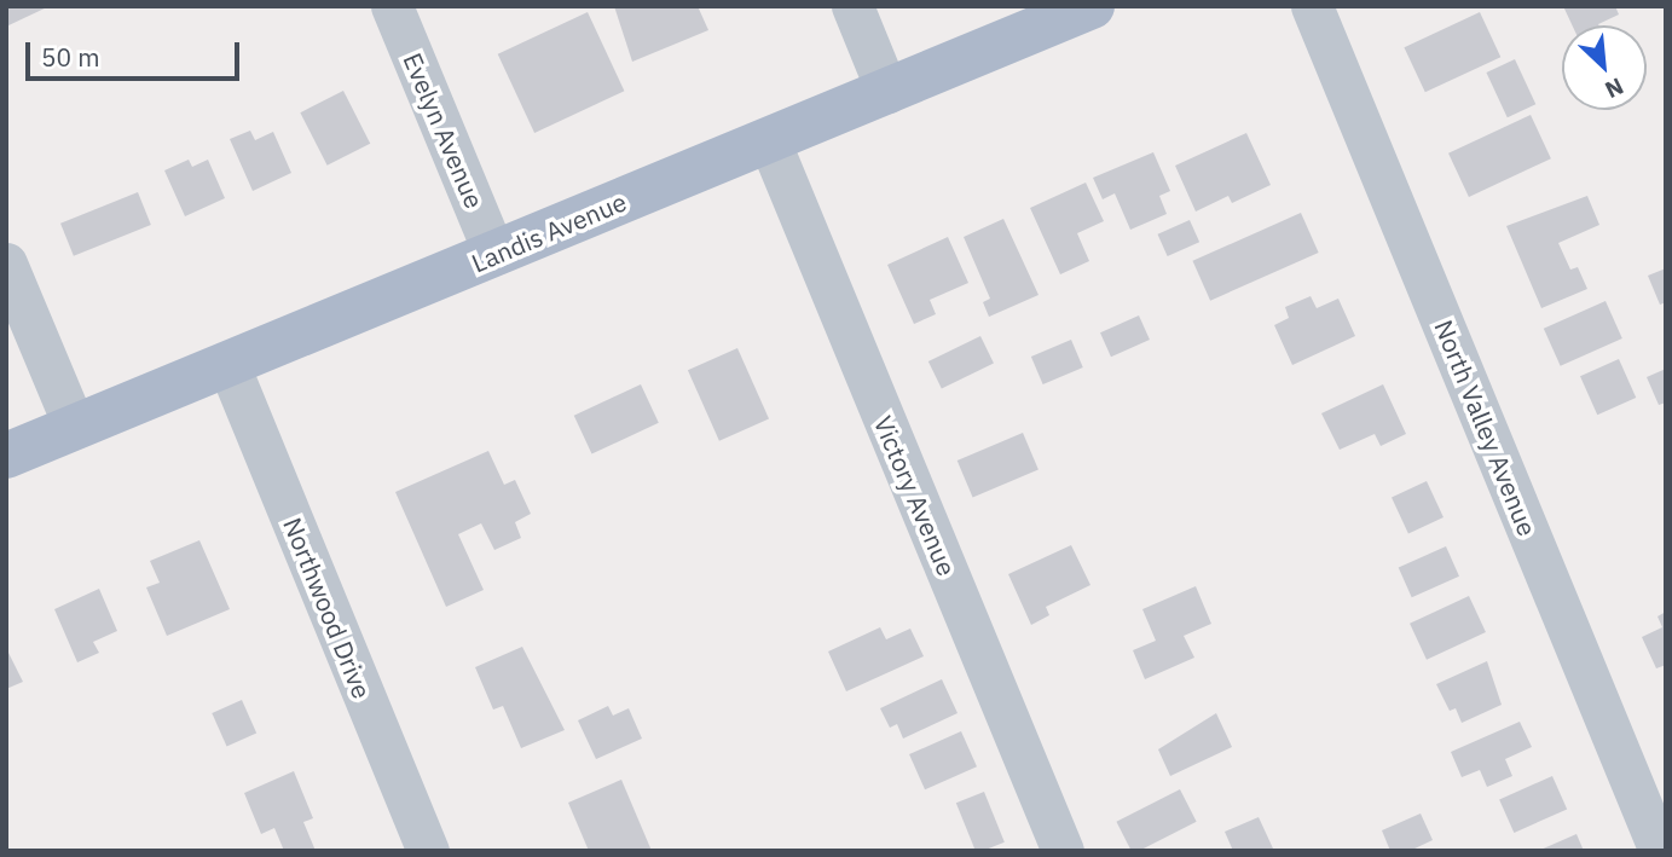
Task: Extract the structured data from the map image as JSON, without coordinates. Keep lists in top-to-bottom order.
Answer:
{
  "streets": {
    "main road": ["Landis Avenue"],
    "street": [
      "Evelyn Avenue",
      "North Valley Avenue",
      "Victory Avenue",
      "Northwood Drive"
    ]
  },
  "crossings": [
    ["Evelyn Avenue", "Landis Avenue"],
    ["Landis Avenue", "Victory Avenue"],
    ["Landis Avenue", "Northwood Drive"]
  ],
  "scale_bar": "50 m",
  "north": "bottom right"
}
